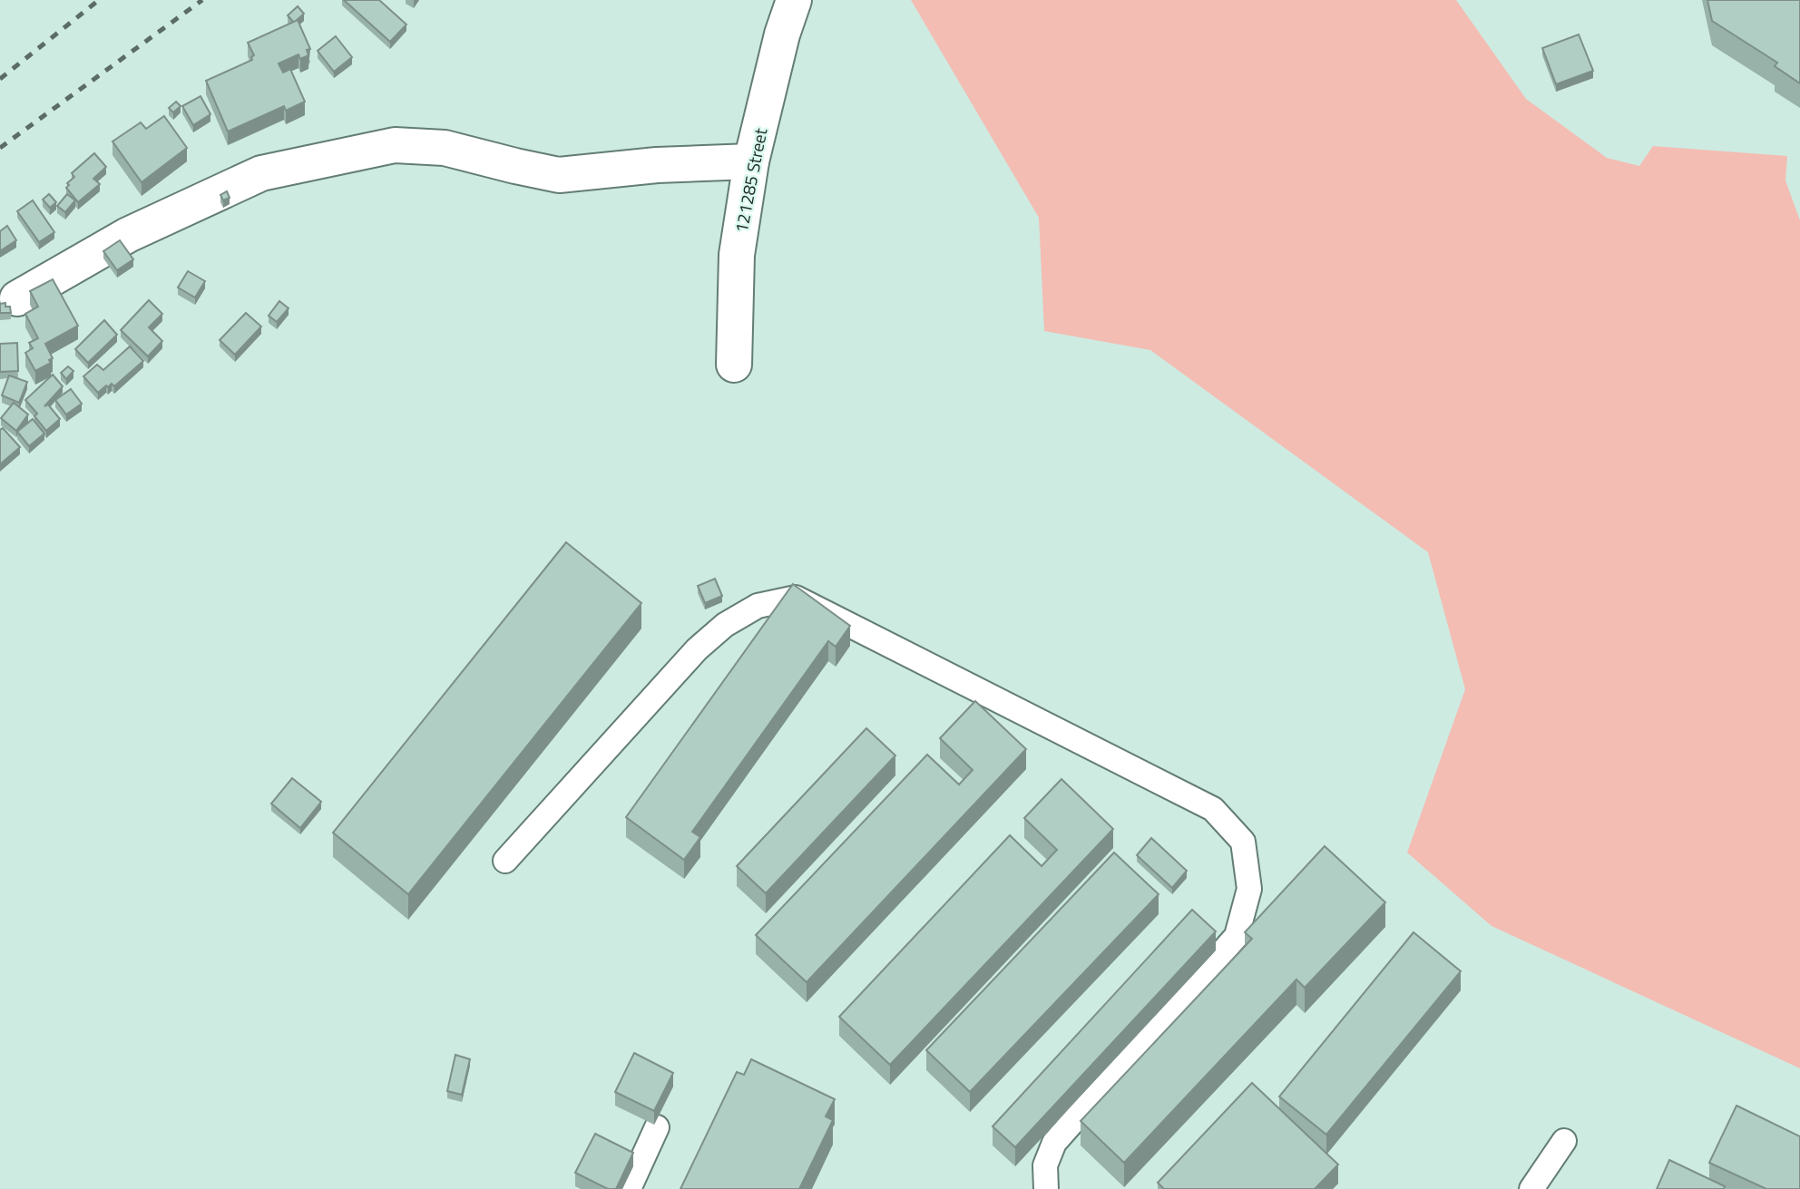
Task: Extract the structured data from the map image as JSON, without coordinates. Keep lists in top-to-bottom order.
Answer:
{
  "streets": {
    "street": ["121285 Street"]
  }
}
